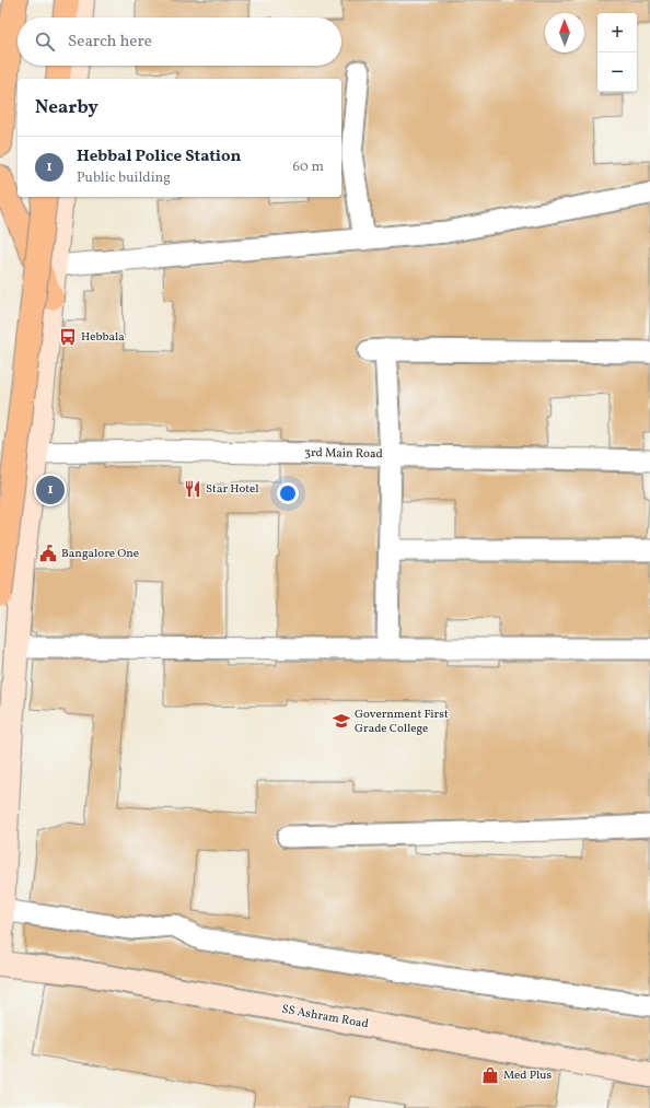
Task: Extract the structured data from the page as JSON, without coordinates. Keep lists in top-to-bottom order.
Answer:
{
  "streets": {
    "street": ["3rd Main Road", "SS Ashram Road"]
  },
  "places": {
    "bus stop": ["Hebbala"],
    "restaurant": ["Star Hotel"],
    "public building": ["Bangalore One"],
    "school or university": ["Government First Grade College"],
    "shop": ["Med Plus"]
  },
  "north": "top",
  "page": {
    "map_buttons": ["+", "−"],
    "search": "Search here",
    "heading": "Nearby",
    "list": [
      {
        "mark": "1",
        "name": "Hebbal Police Station",
        "note": "Public building",
        "value": "60 m"
      }
    ],
    "pins": "1"
  }
}
